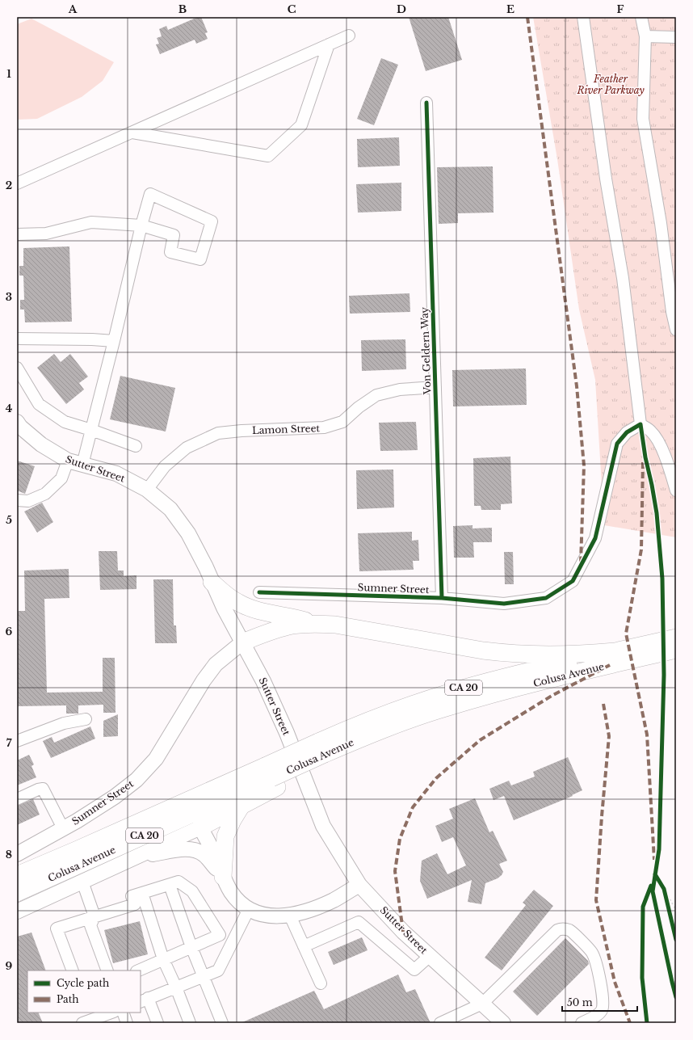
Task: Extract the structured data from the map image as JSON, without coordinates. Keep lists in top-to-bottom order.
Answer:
{
  "streets": {
    "highway": ["Colusa Avenue", "CA 20"],
    "main road": ["Sutter Street", "Sumner Street"],
    "street": ["Von Geldern Way", "Lamon Street"]
  },
  "crossings": [
    ["Von Geldern Way", "Lamon Street"],
    ["Von Geldern Way", "Sumner Street"],
    ["Lamon Street", "Sutter Street"],
    ["Sutter Street", "Sumner Street"],
    ["Colusa Avenue", "CA 20"]
  ],
  "parks": ["Feather River Parkway"],
  "legend": ["Cycle path", "Path"],
  "scale_bar": "50 m",
  "grid": {
    "columns": [
      "A",
      "B",
      "C",
      "D",
      "E",
      "F"
    ],
    "rows": [
      "1",
      "2",
      "3",
      "4",
      "5",
      "6",
      "7",
      "8",
      "9"
    ]
  }
}
